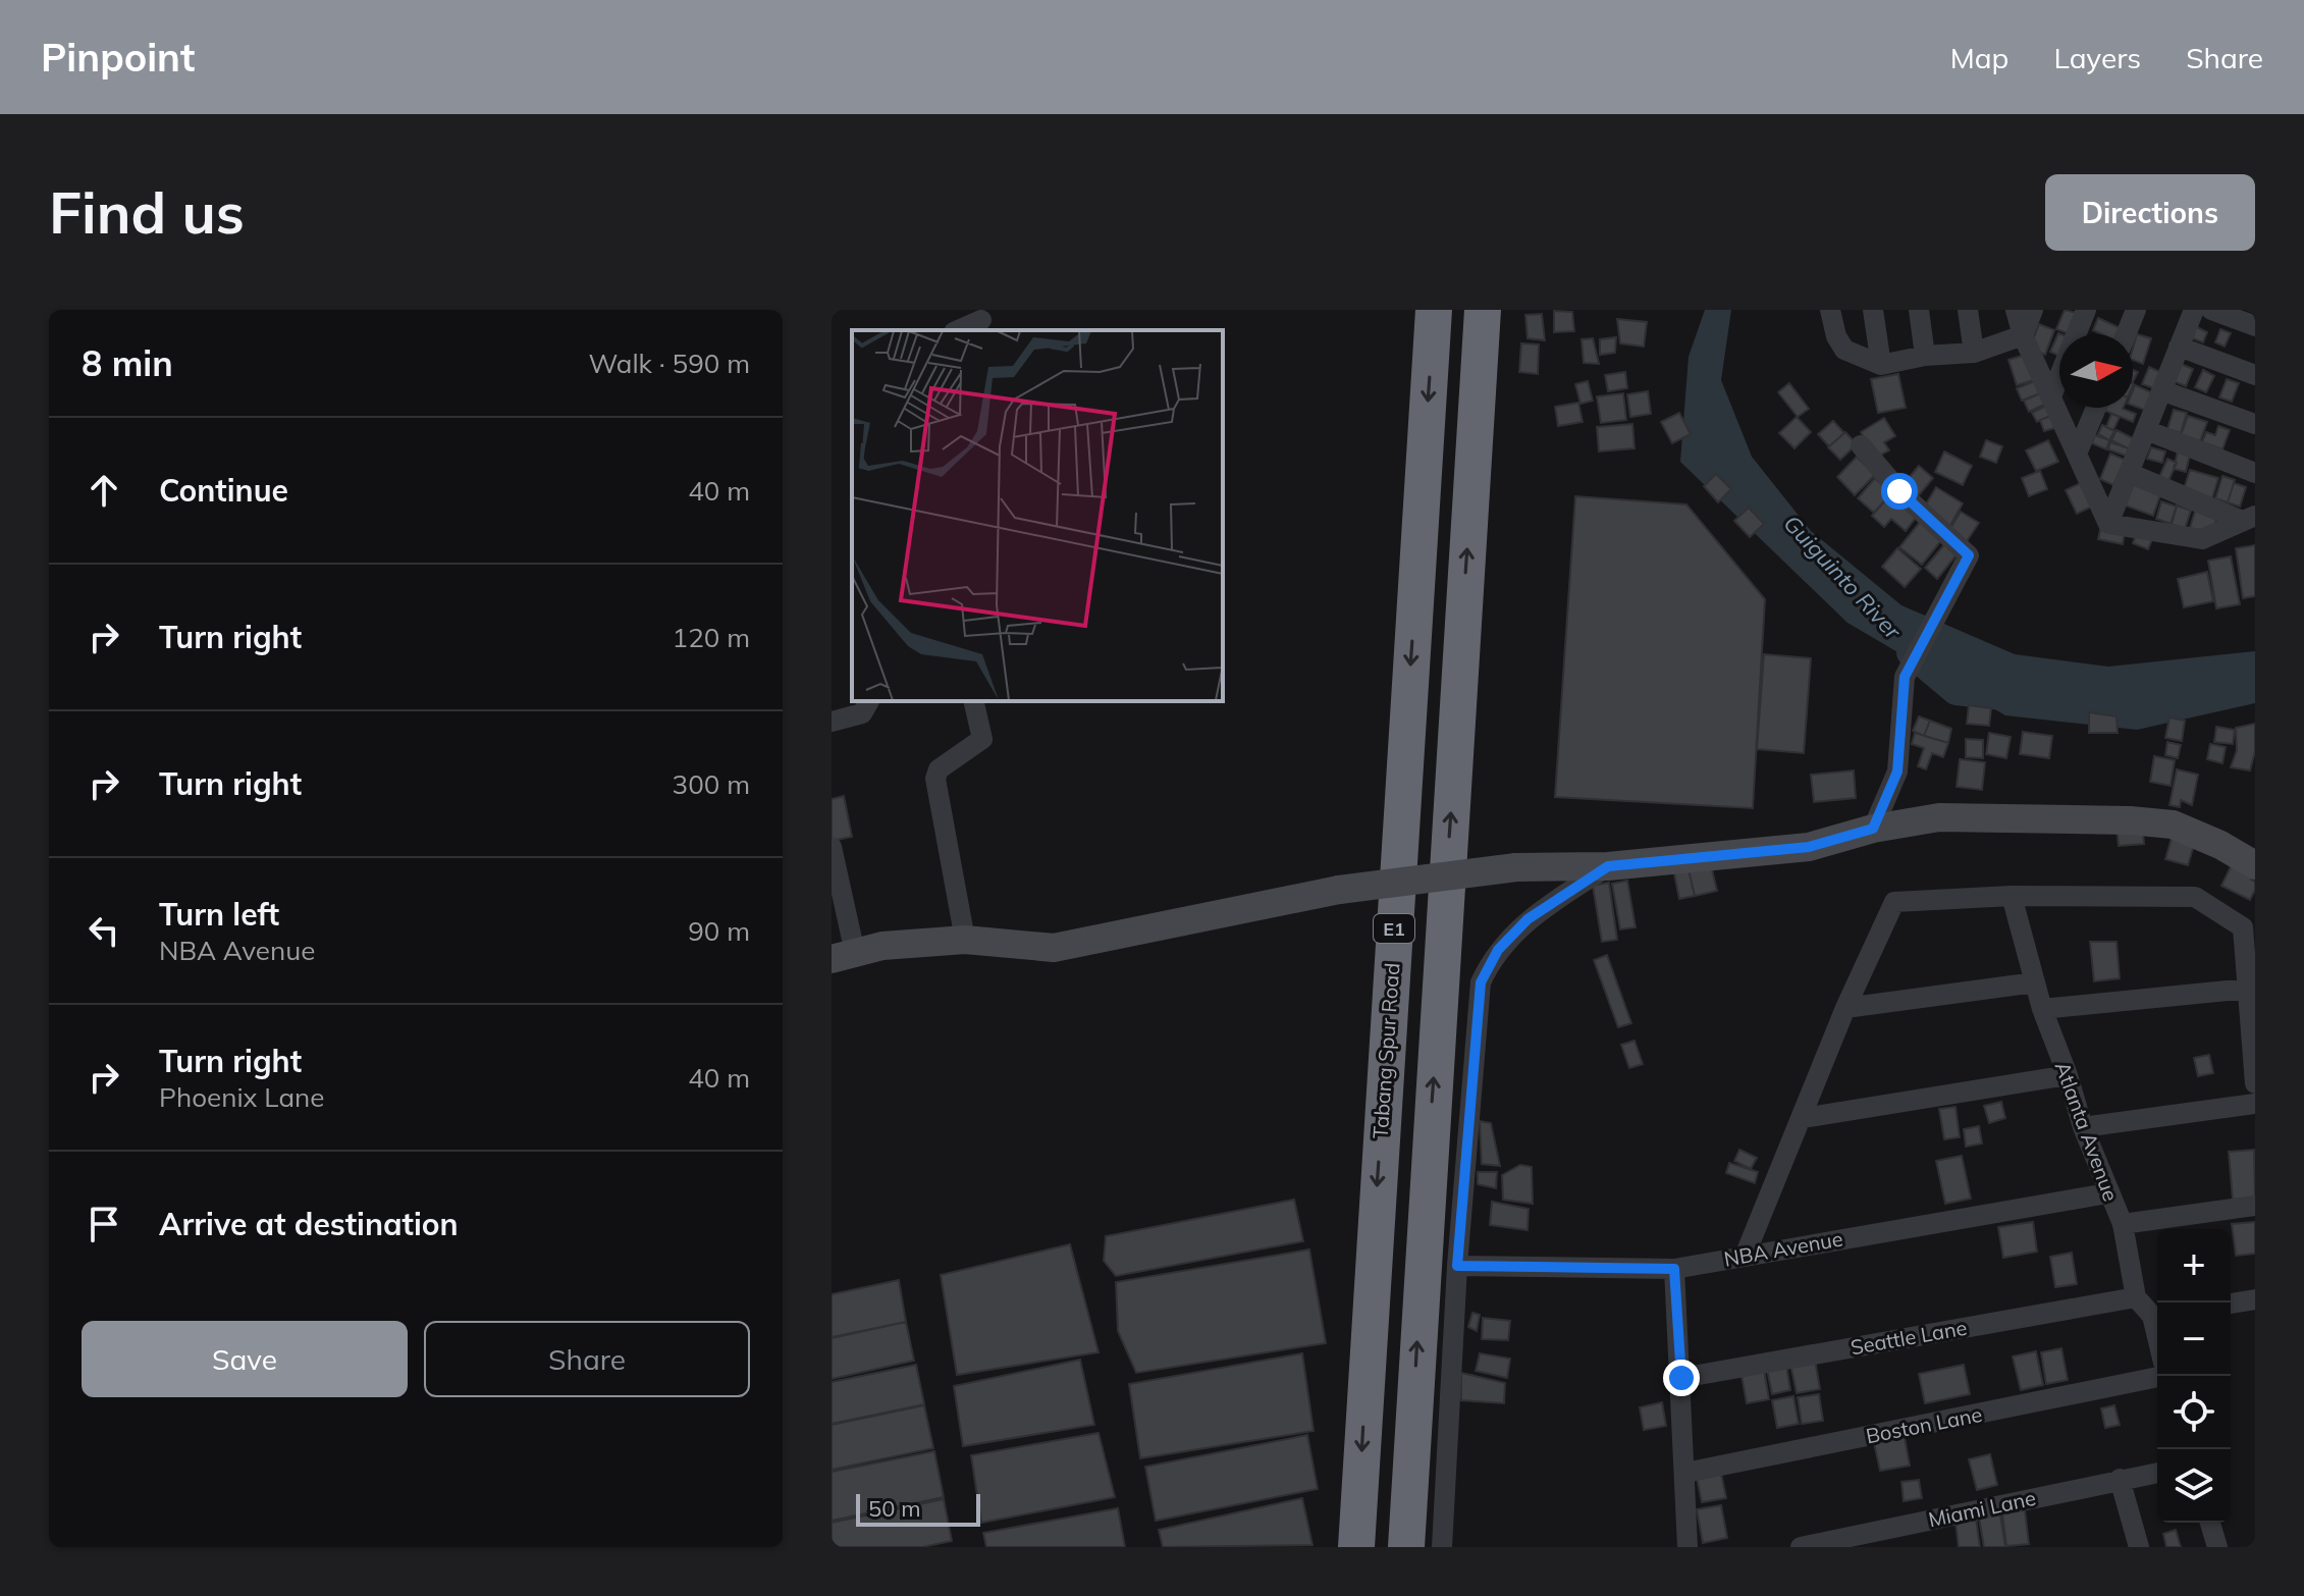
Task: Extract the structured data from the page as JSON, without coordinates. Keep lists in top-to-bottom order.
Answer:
{
  "streets": {
    "highway": ["E1", "Tabang Spur Road"],
    "street": [
      "Atlanta Avenue",
      "NBA Avenue",
      "Seattle Lane",
      "Boston Lane",
      "Miami Lane"
    ]
  },
  "crossings": [
    ["Atlanta Avenue", "NBA Avenue"],
    ["Atlanta Avenue", "Seattle Lane"]
  ],
  "water": ["Guiguinto River"],
  "scale_bar": "50 m",
  "north": "right",
  "page": {
    "header": "Pinpoint",
    "nav": ["Map", "Layers", "Share"],
    "buttons": [
      "Directions",
      ["Save", "Share"]
    ],
    "title": "Find us",
    "heading": ["8 min", "Walk · 590 m"],
    "list": [
      ["Continue", "40 m"],
      ["Turn right", "120 m"],
      ["Turn right", "300 m"],
      ["Turn left", "NBA Avenue", "90 m"],
      ["Turn right", "Phoenix Lane", "40 m"],
      "Arrive at destination"
    ],
    "map_buttons": ["+", "−"],
    "scale": "50 m"
  }
}
